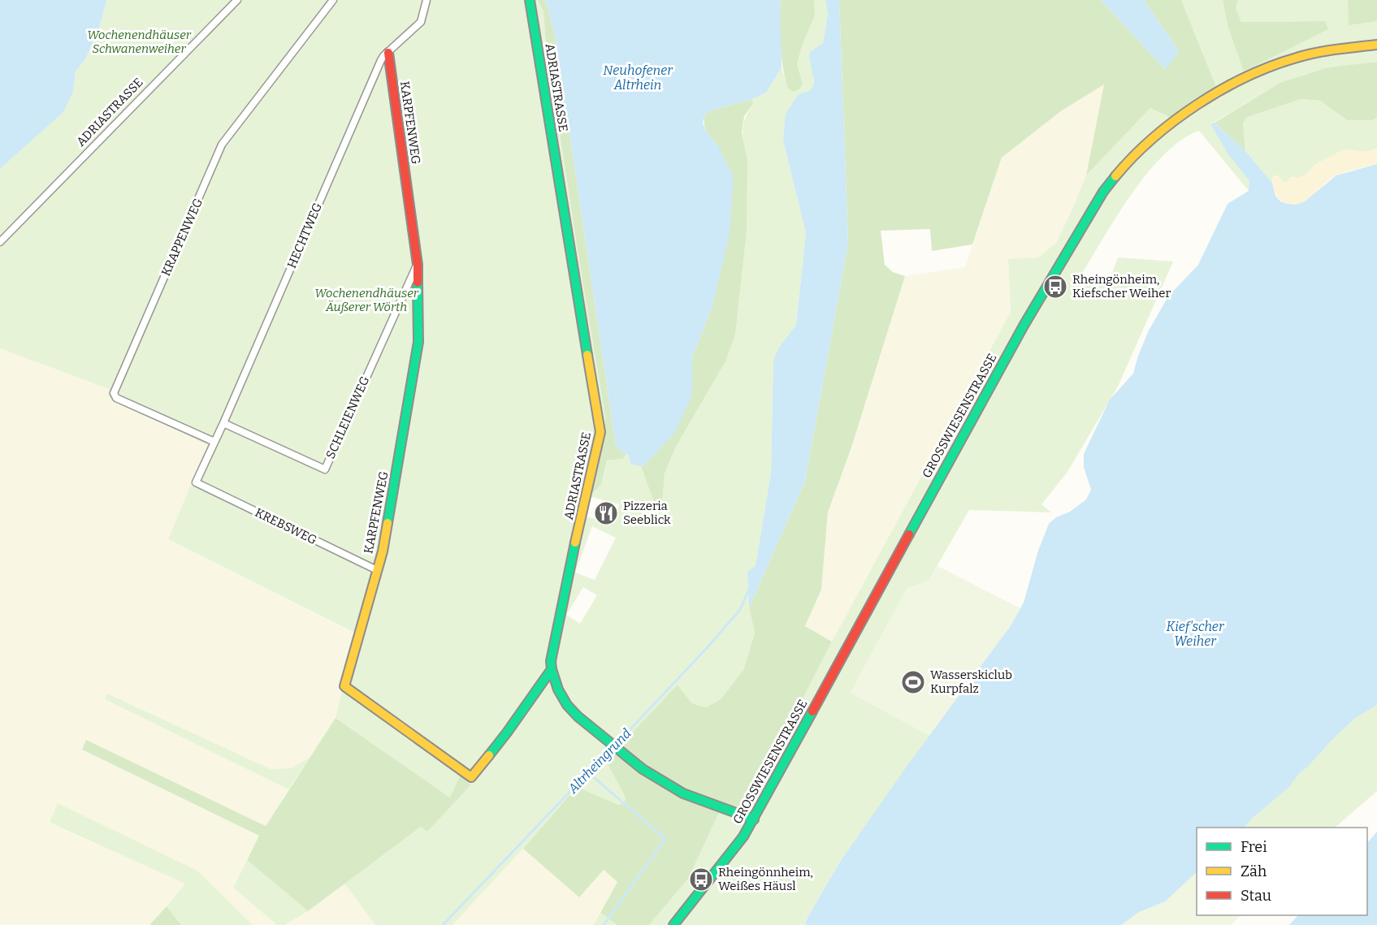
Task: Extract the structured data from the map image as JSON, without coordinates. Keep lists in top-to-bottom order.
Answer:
{
  "streets": {
    "street": [
      "ADRIASTRASSE",
      "KARPFENWEG",
      "HECHTWEG",
      "KRAPPENWEG",
      "GROSSWIESENSTRASSE",
      "SCHLEIENWEG",
      "KREBSWEG"
    ]
  },
  "crossings": [
    ["ADRIASTRASSE", "KARPFENWEG"],
    ["ADRIASTRASSE", "GROSSWIESENSTRASSE"],
    ["KARPFENWEG", "HECHTWEG"],
    ["KARPFENWEG", "SCHLEIENWEG"],
    ["KARPFENWEG", "KREBSWEG"],
    ["HECHTWEG", "KRAPPENWEG"],
    ["HECHTWEG", "SCHLEIENWEG"],
    ["HECHTWEG", "KREBSWEG"]
  ],
  "water": ["Neuhofener Altrhein", "Kief'scher Weiher", "Altrheingrund"],
  "parks": ["Wochenendhäuser Schwanenweiher", "Wochenendhäuser Äußerer Wörth"],
  "places": {
    "bus stop": ["Rheingönheim, Kiefscher Weiher", "Rheingönnheim, Weißes Häusl"],
    "restaurant": ["Pizzeria Seeblick"],
    "sports": ["Wasserskiclub Kurpfalz"]
  },
  "legend": ["Frei", "Zäh", "Stau"]
}
